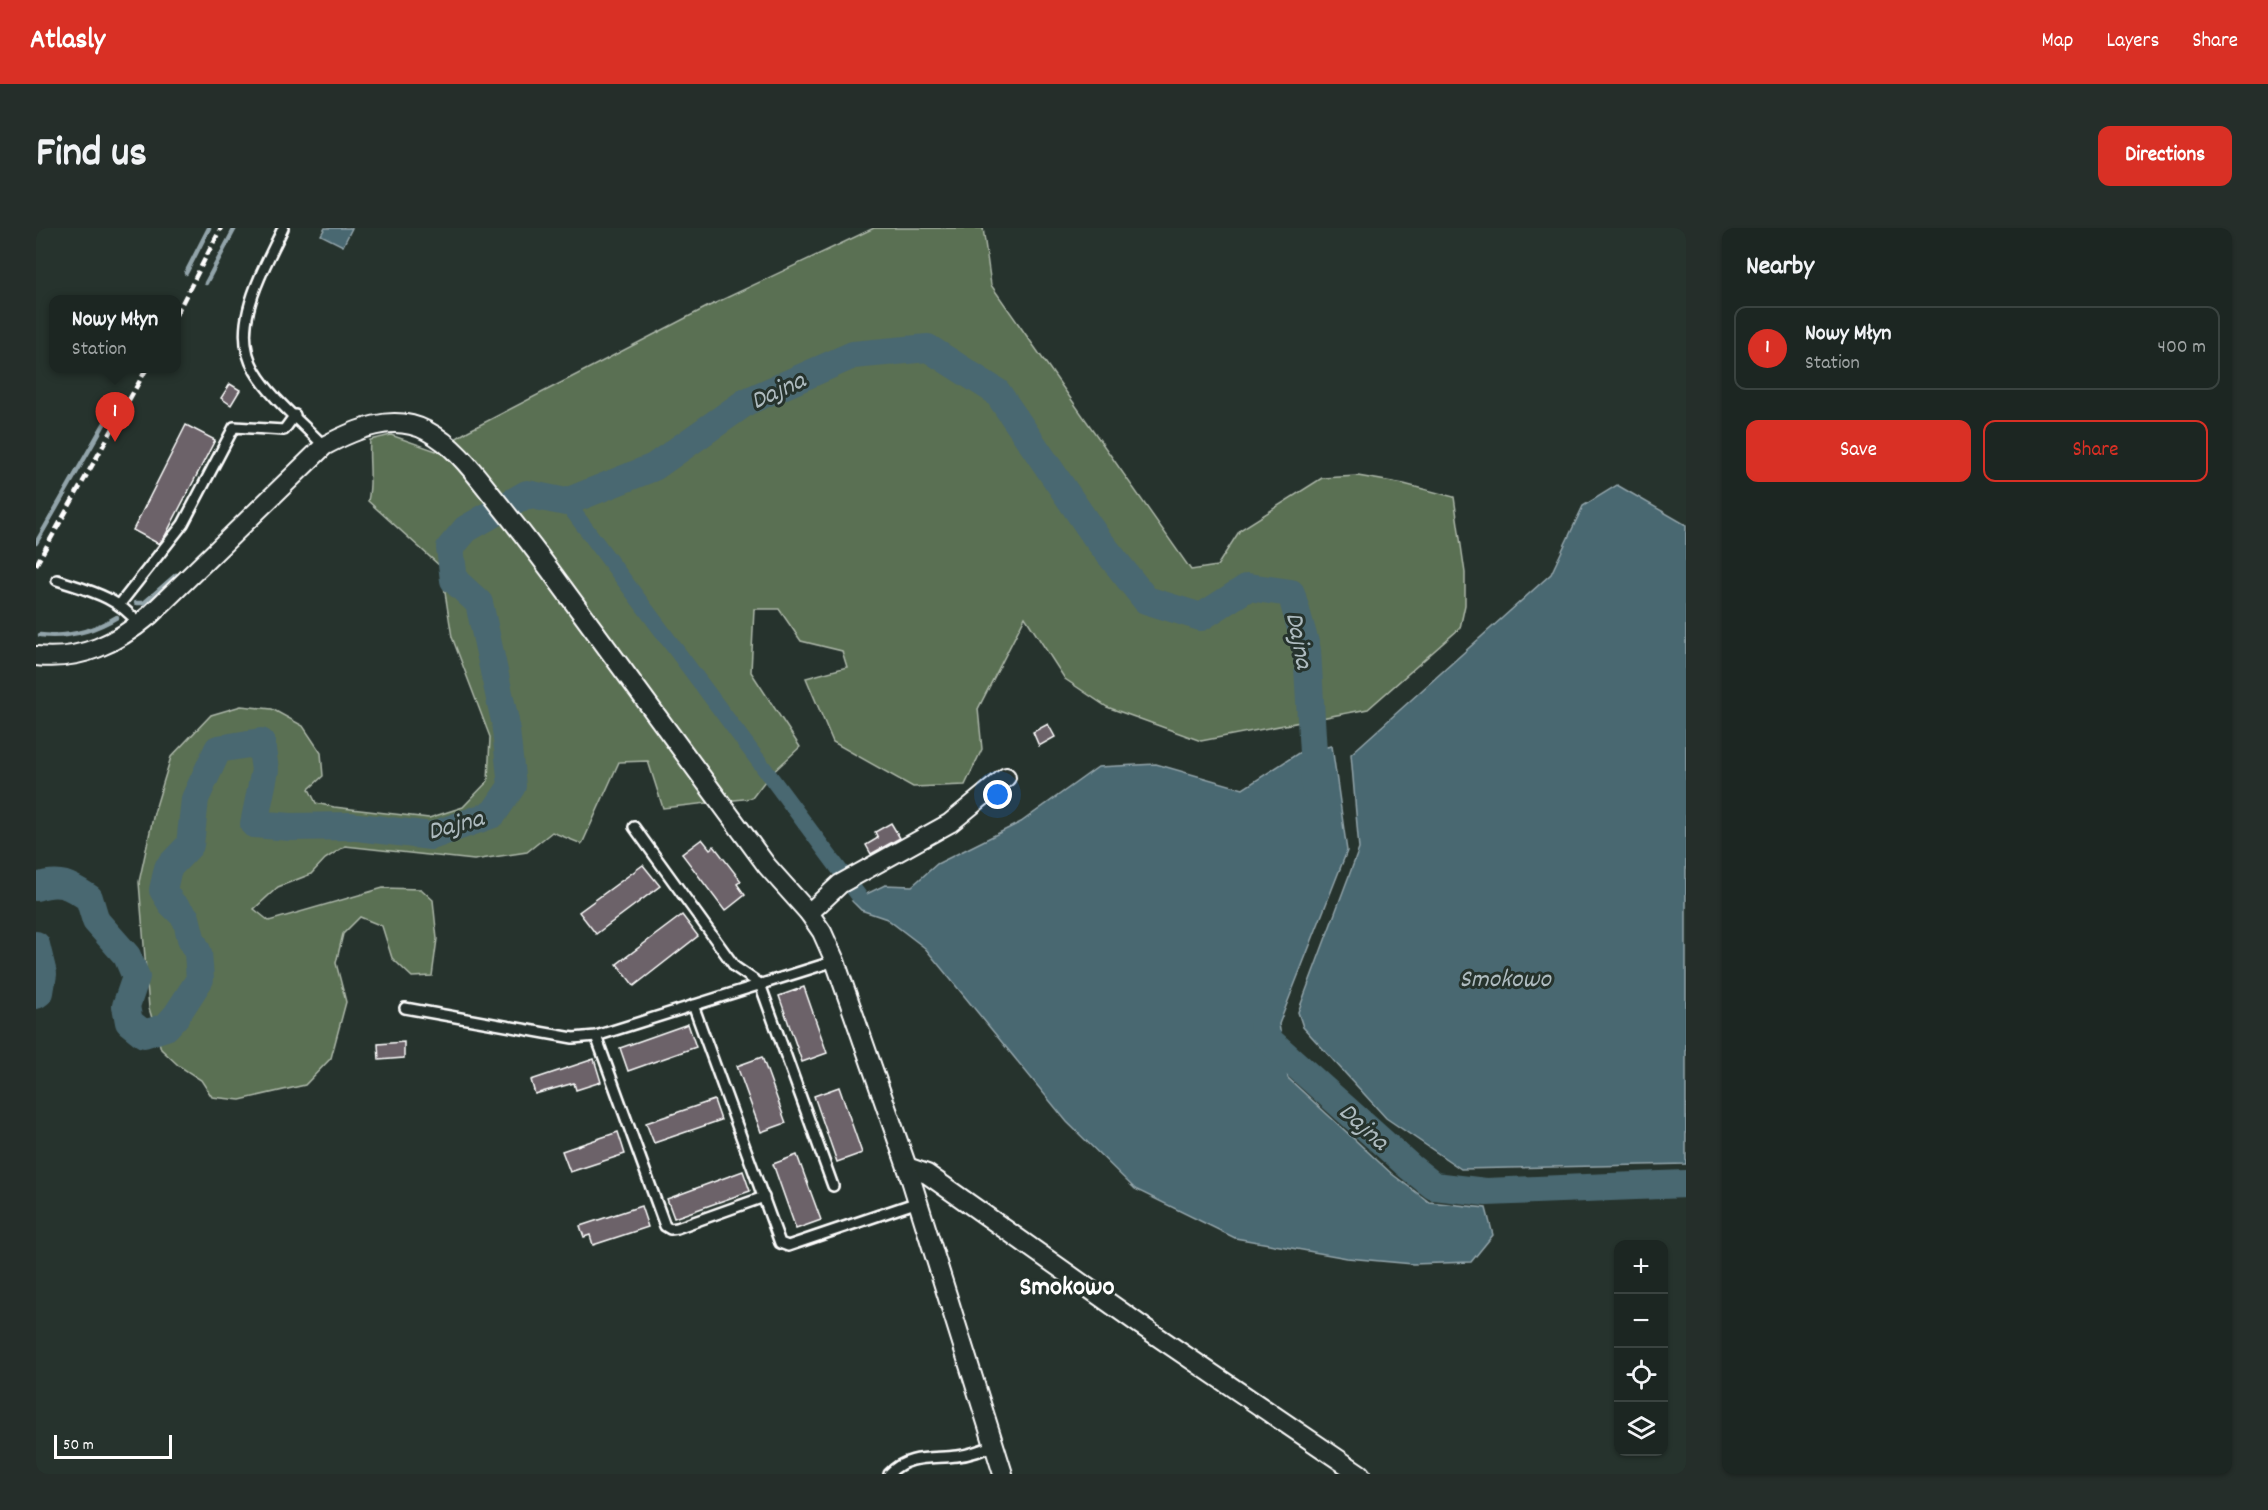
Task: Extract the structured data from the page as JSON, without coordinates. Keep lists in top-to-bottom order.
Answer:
{
  "districts": ["Smokowo"],
  "water": ["Dajna", "Smokowo"],
  "scale_bar": "50 m",
  "page": {
    "header": "Atlasly",
    "nav": ["Map", "Layers", "Share"],
    "title": "Find us",
    "buttons": [
      "Directions",
      ["Save", "Share"]
    ],
    "heading": "Nearby",
    "popup": ["Nowy Młyn", "Station"],
    "list": [
      {
        "mark": "1",
        "name": "Nowy Młyn",
        "note": "Station",
        "value": "400 m"
      }
    ],
    "pins": "1",
    "map_buttons": ["+", "−"],
    "scale": "50 m"
  }
}
